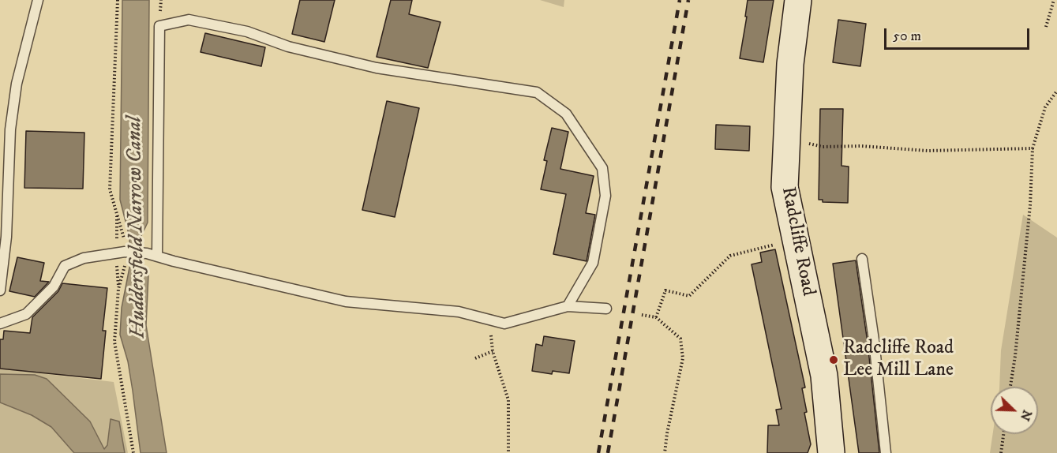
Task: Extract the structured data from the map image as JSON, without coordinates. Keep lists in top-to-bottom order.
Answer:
{
  "streets": {
    "street": ["Radcliffe Road"]
  },
  "water": ["Huddersfield Narrow Canal"],
  "places": ["Radcliffe Road Lee Mill Lane"],
  "scale_bar": "50 m",
  "north": "bottom right"
}
